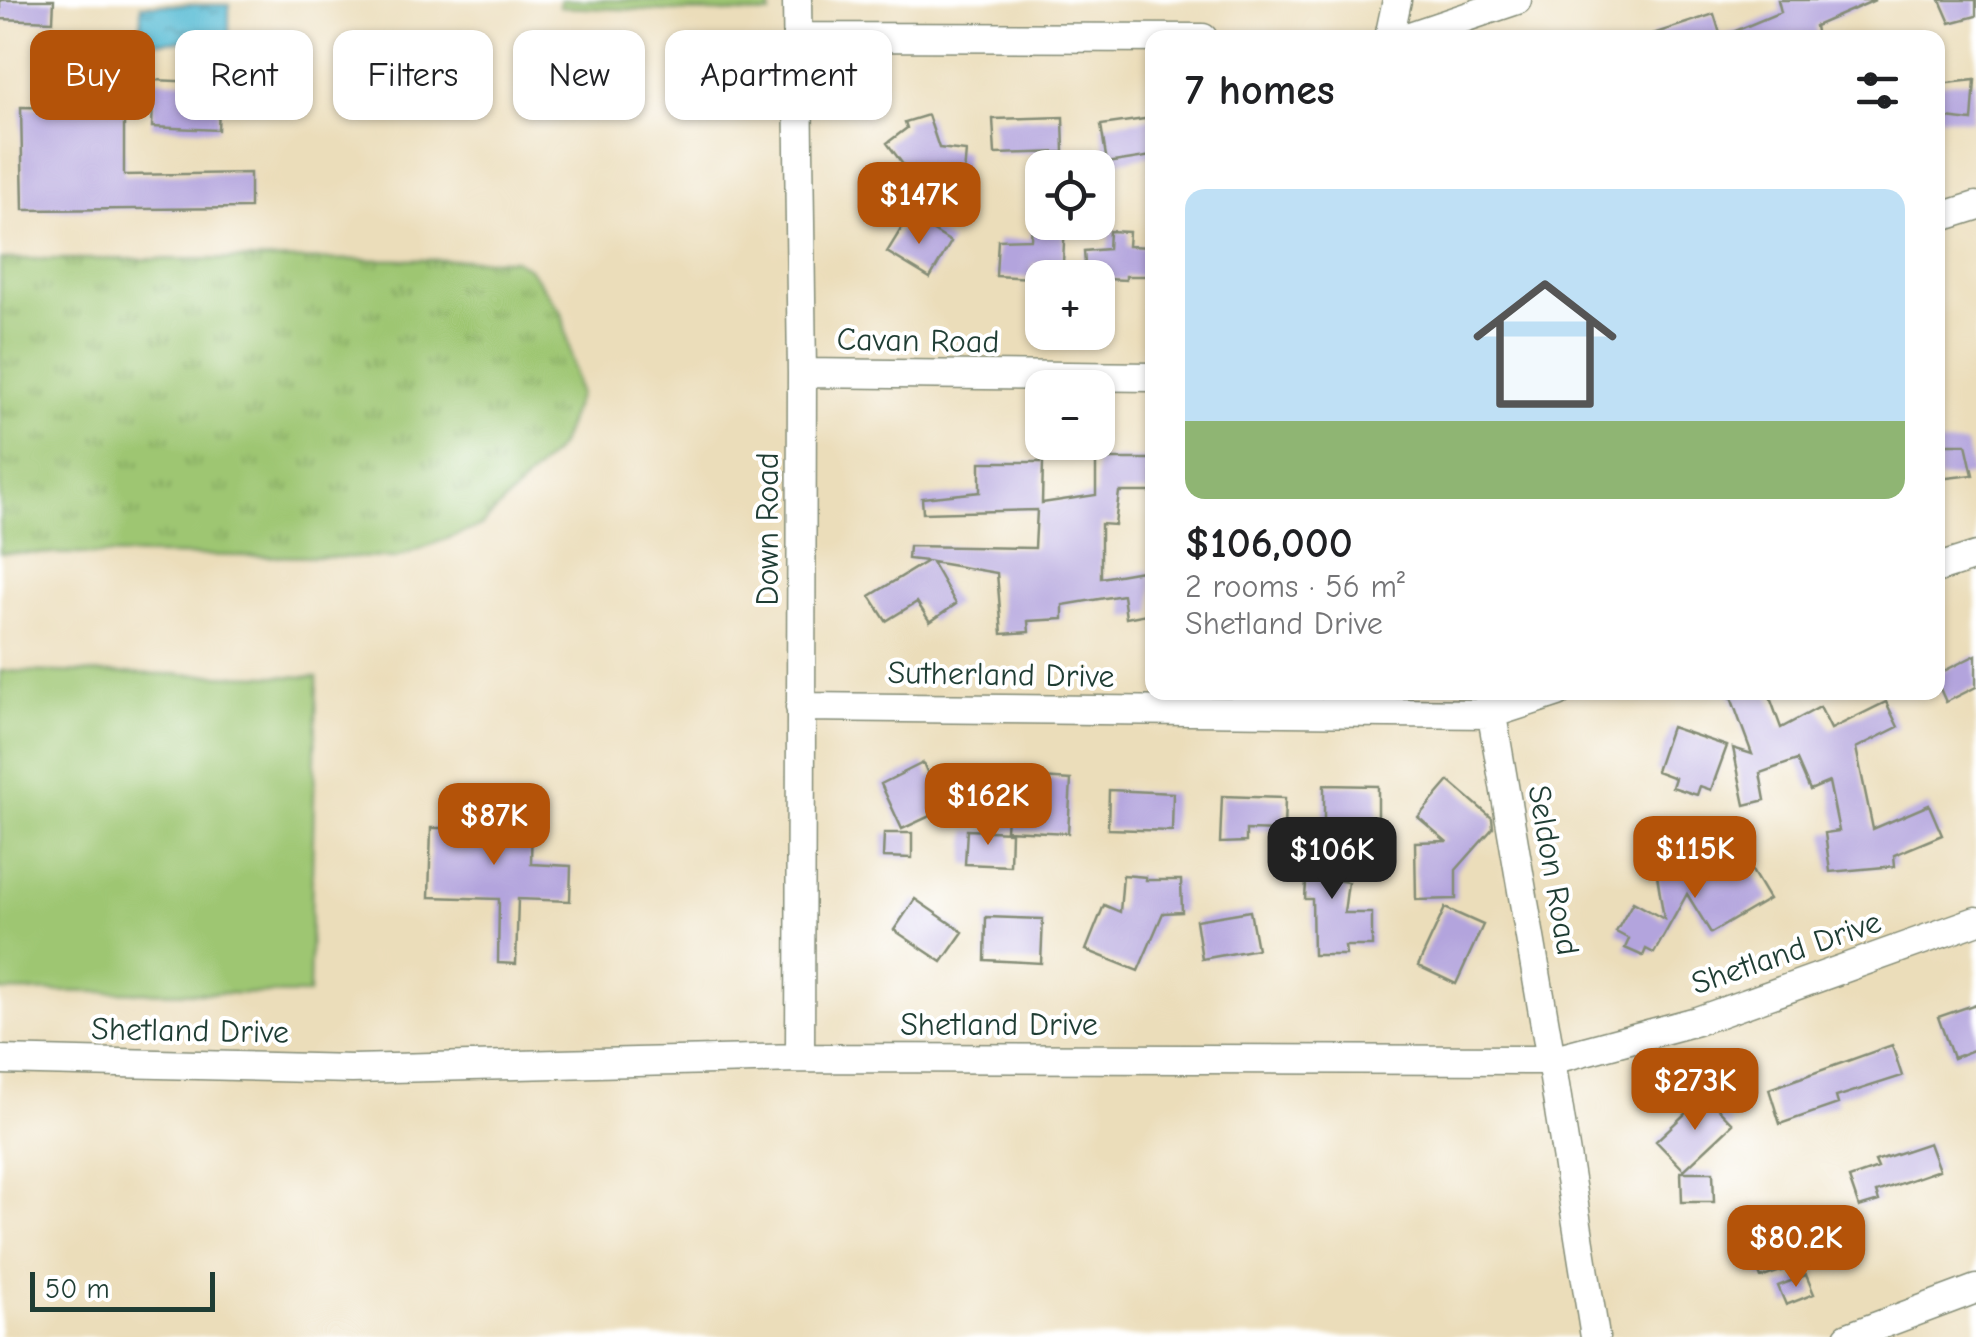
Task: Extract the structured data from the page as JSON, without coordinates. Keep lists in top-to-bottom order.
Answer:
{
  "streets": {
    "street": [
      "Cavan Road",
      "Down Road",
      "Sutherland Drive",
      "Seldon Road",
      "Shetland Drive"
    ]
  },
  "crossings": [
    ["Cavan Road", "Down Road"],
    ["Down Road", "Sutherland Drive"],
    ["Down Road", "Shetland Drive"],
    ["Sutherland Drive", "Seldon Road"],
    ["Seldon Road", "Shetland Drive"]
  ],
  "scale_bar": "50 m",
  "page": {
    "chip": [
      "Buy",
      "Rent",
      "Filters",
      "New",
      "Apartment"
    ],
    "heading": "7 homes",
    "map_buttons": ["+", "−"],
    "list": [
      {
        "name": "$106,000",
        "note": "2 rooms · 56 m² · Shetland Drive"
      }
    ],
    "price": [
      "$147K",
      "$162K",
      "$87K",
      "$115K",
      "$106K",
      "$273K",
      "$80.2K"
    ],
    "scale": "50 m"
  }
}
